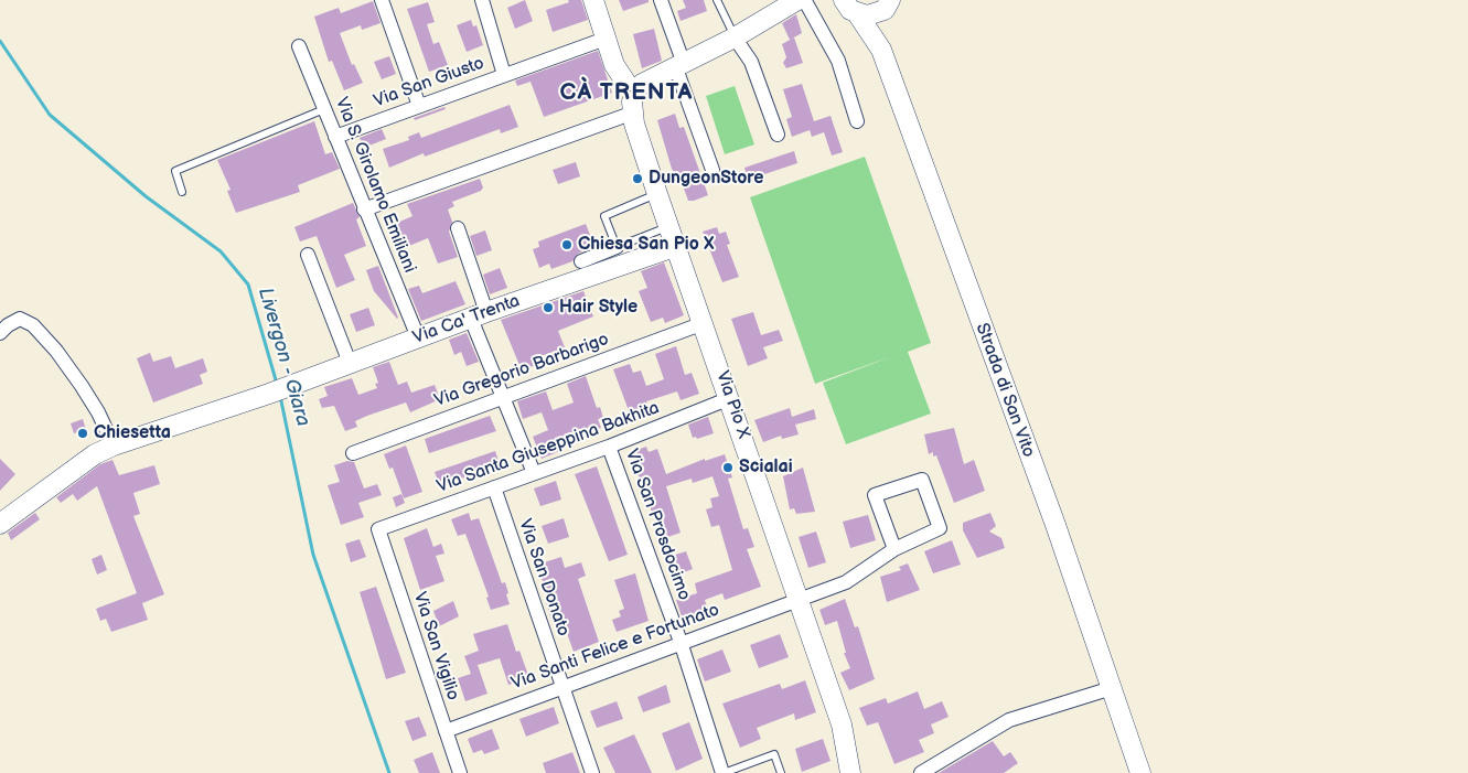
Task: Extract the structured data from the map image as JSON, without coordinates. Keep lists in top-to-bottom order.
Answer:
{
  "streets": {
    "street": [
      "Via San Giusto",
      "Via S. Girolamo Emiliani",
      "Via Ca' Trenta",
      "Via Gregorio Barbarigo",
      "Strada di San Vito",
      "Via Pio X",
      "Via Santa Giuseppina Bakhita",
      "Via San Prosdocimo",
      "Via San Donato",
      "Via San Vigilio",
      "Via Santi Felice e Fortunato"
    ]
  },
  "crossings": [
    ["Via San Giusto", "Via S. Girolamo Emiliani"],
    ["Via San Giusto", "Via Pio X"],
    ["Via S. Girolamo Emiliani", "Via Ca' Trenta"],
    ["Via Ca' Trenta", "Via Pio X"],
    ["Via Gregorio Barbarigo", "Via Pio X"],
    ["Via Pio X", "Via Santa Giuseppina Bakhita"],
    ["Via Pio X", "Via Santi Felice e Fortunato"],
    ["Via Santa Giuseppina Bakhita", "Via San Prosdocimo"],
    ["Via Santa Giuseppina Bakhita", "Via San Donato"],
    ["Via Santa Giuseppina Bakhita", "Via San Vigilio"],
    ["Via San Prosdocimo", "Via Santi Felice e Fortunato"],
    ["Via San Donato", "Via Santi Felice e Fortunato"],
    ["Via San Vigilio", "Via Santi Felice e Fortunato"]
  ],
  "districts": ["CÀ TRENTA"],
  "water": ["Livergon - Giara"],
  "places": [
    "DungeonStore",
    "Chiesa San Pio X",
    "Hair Style",
    "Chiesetta",
    "Scialai"
  ]
}
